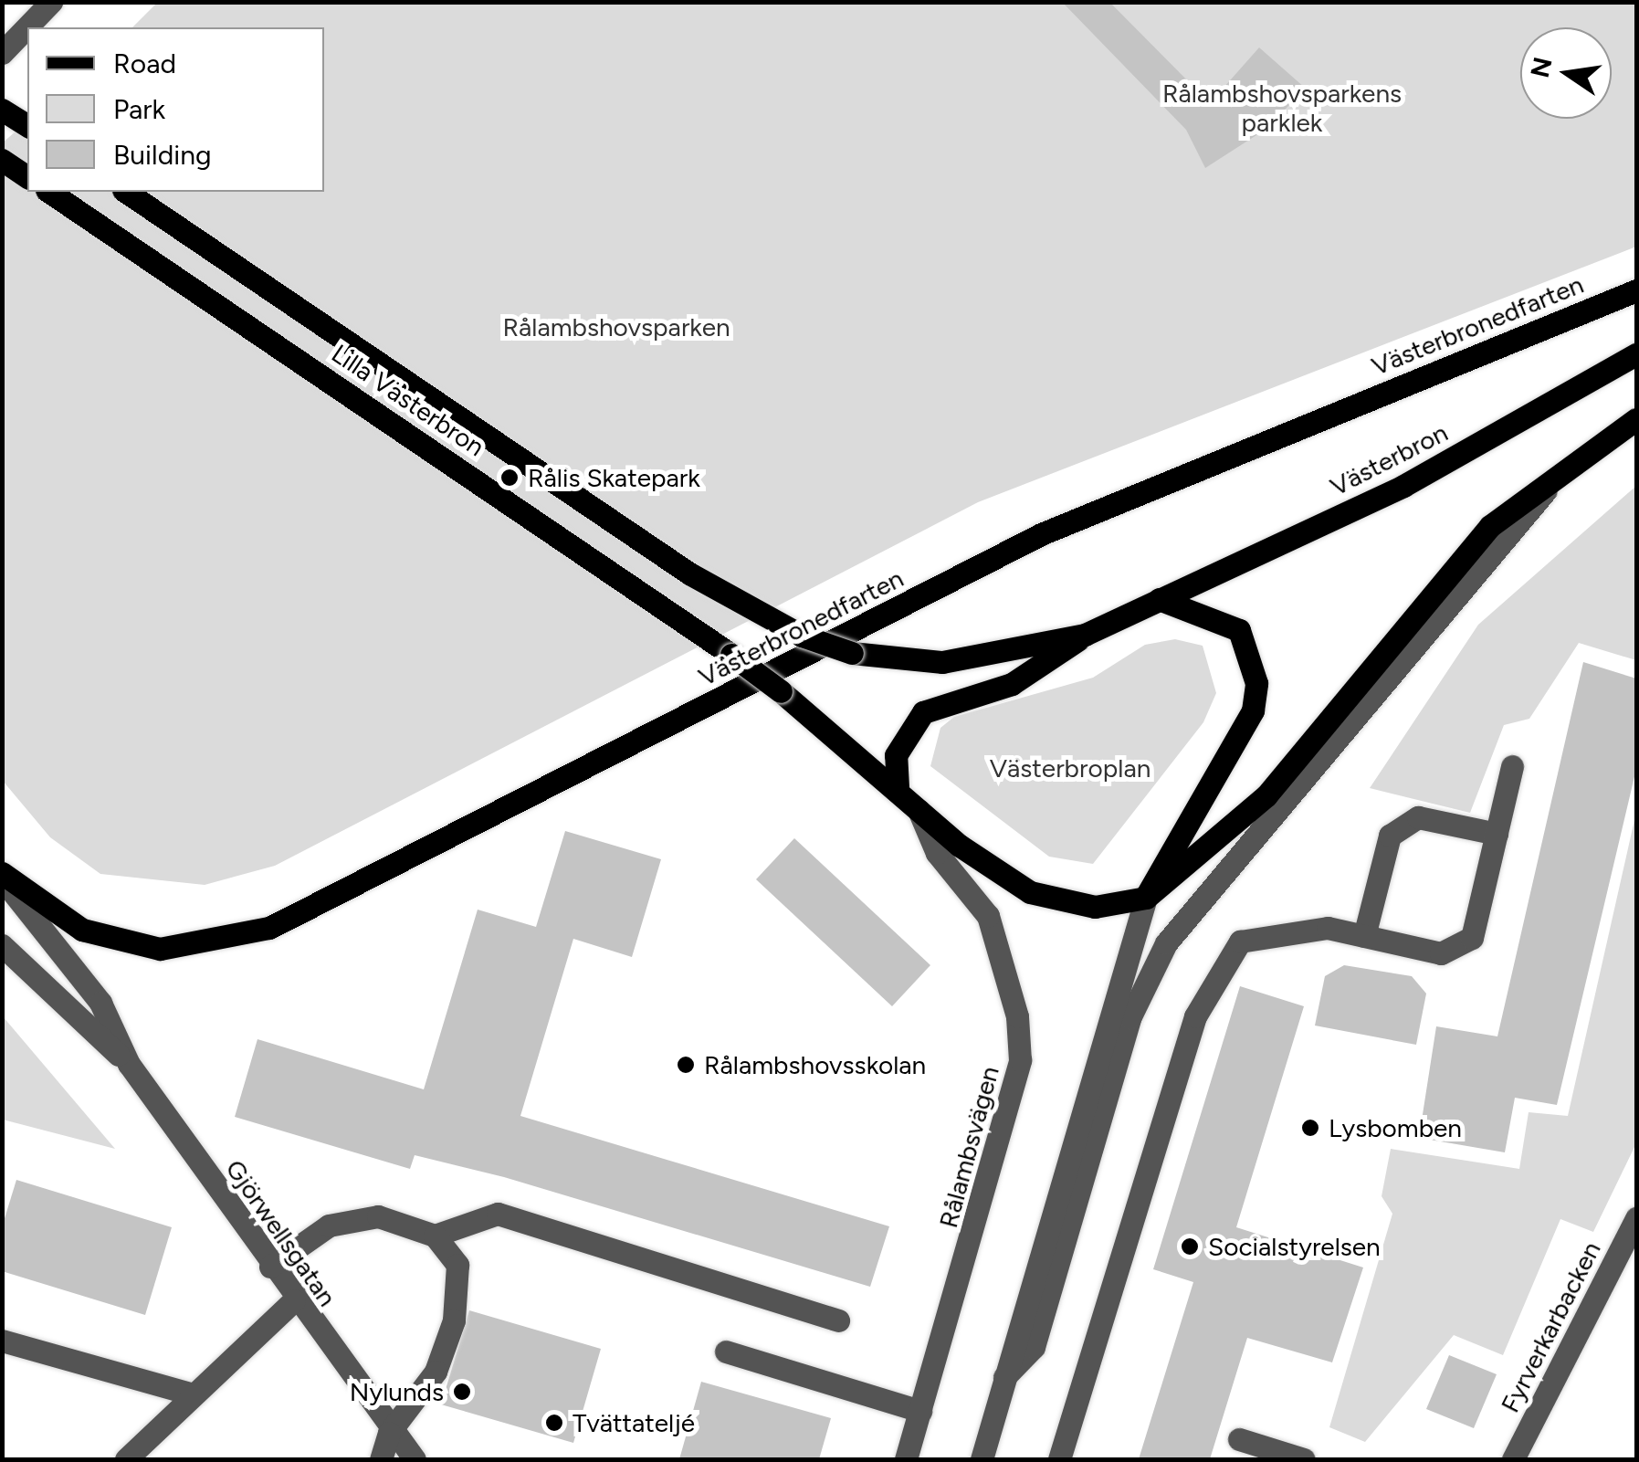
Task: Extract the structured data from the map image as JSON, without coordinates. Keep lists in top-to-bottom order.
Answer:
{
  "streets": {
    "main road": ["Västerbronedfarten", "Lilla Västerbron", "Västerbron"],
    "street": ["Rålambsvägen", "Gjörwellsgatan", "Fyrverkarbacken"]
  },
  "crossings": [
    ["Västerbronedfarten", "Gjörwellsgatan"]
  ],
  "parks": ["Rålambshovsparkens parklek", "Rålambshovsparken", "Västerbroplan"],
  "places": [
    "Rålis Skatepark",
    "Rålambshovsskolan",
    "Lysbomben",
    "Socialstyrelsen",
    "Nylunds",
    "Tvättateljé"
  ],
  "legend": ["Road", "Park", "Building"],
  "north": "left"
}
